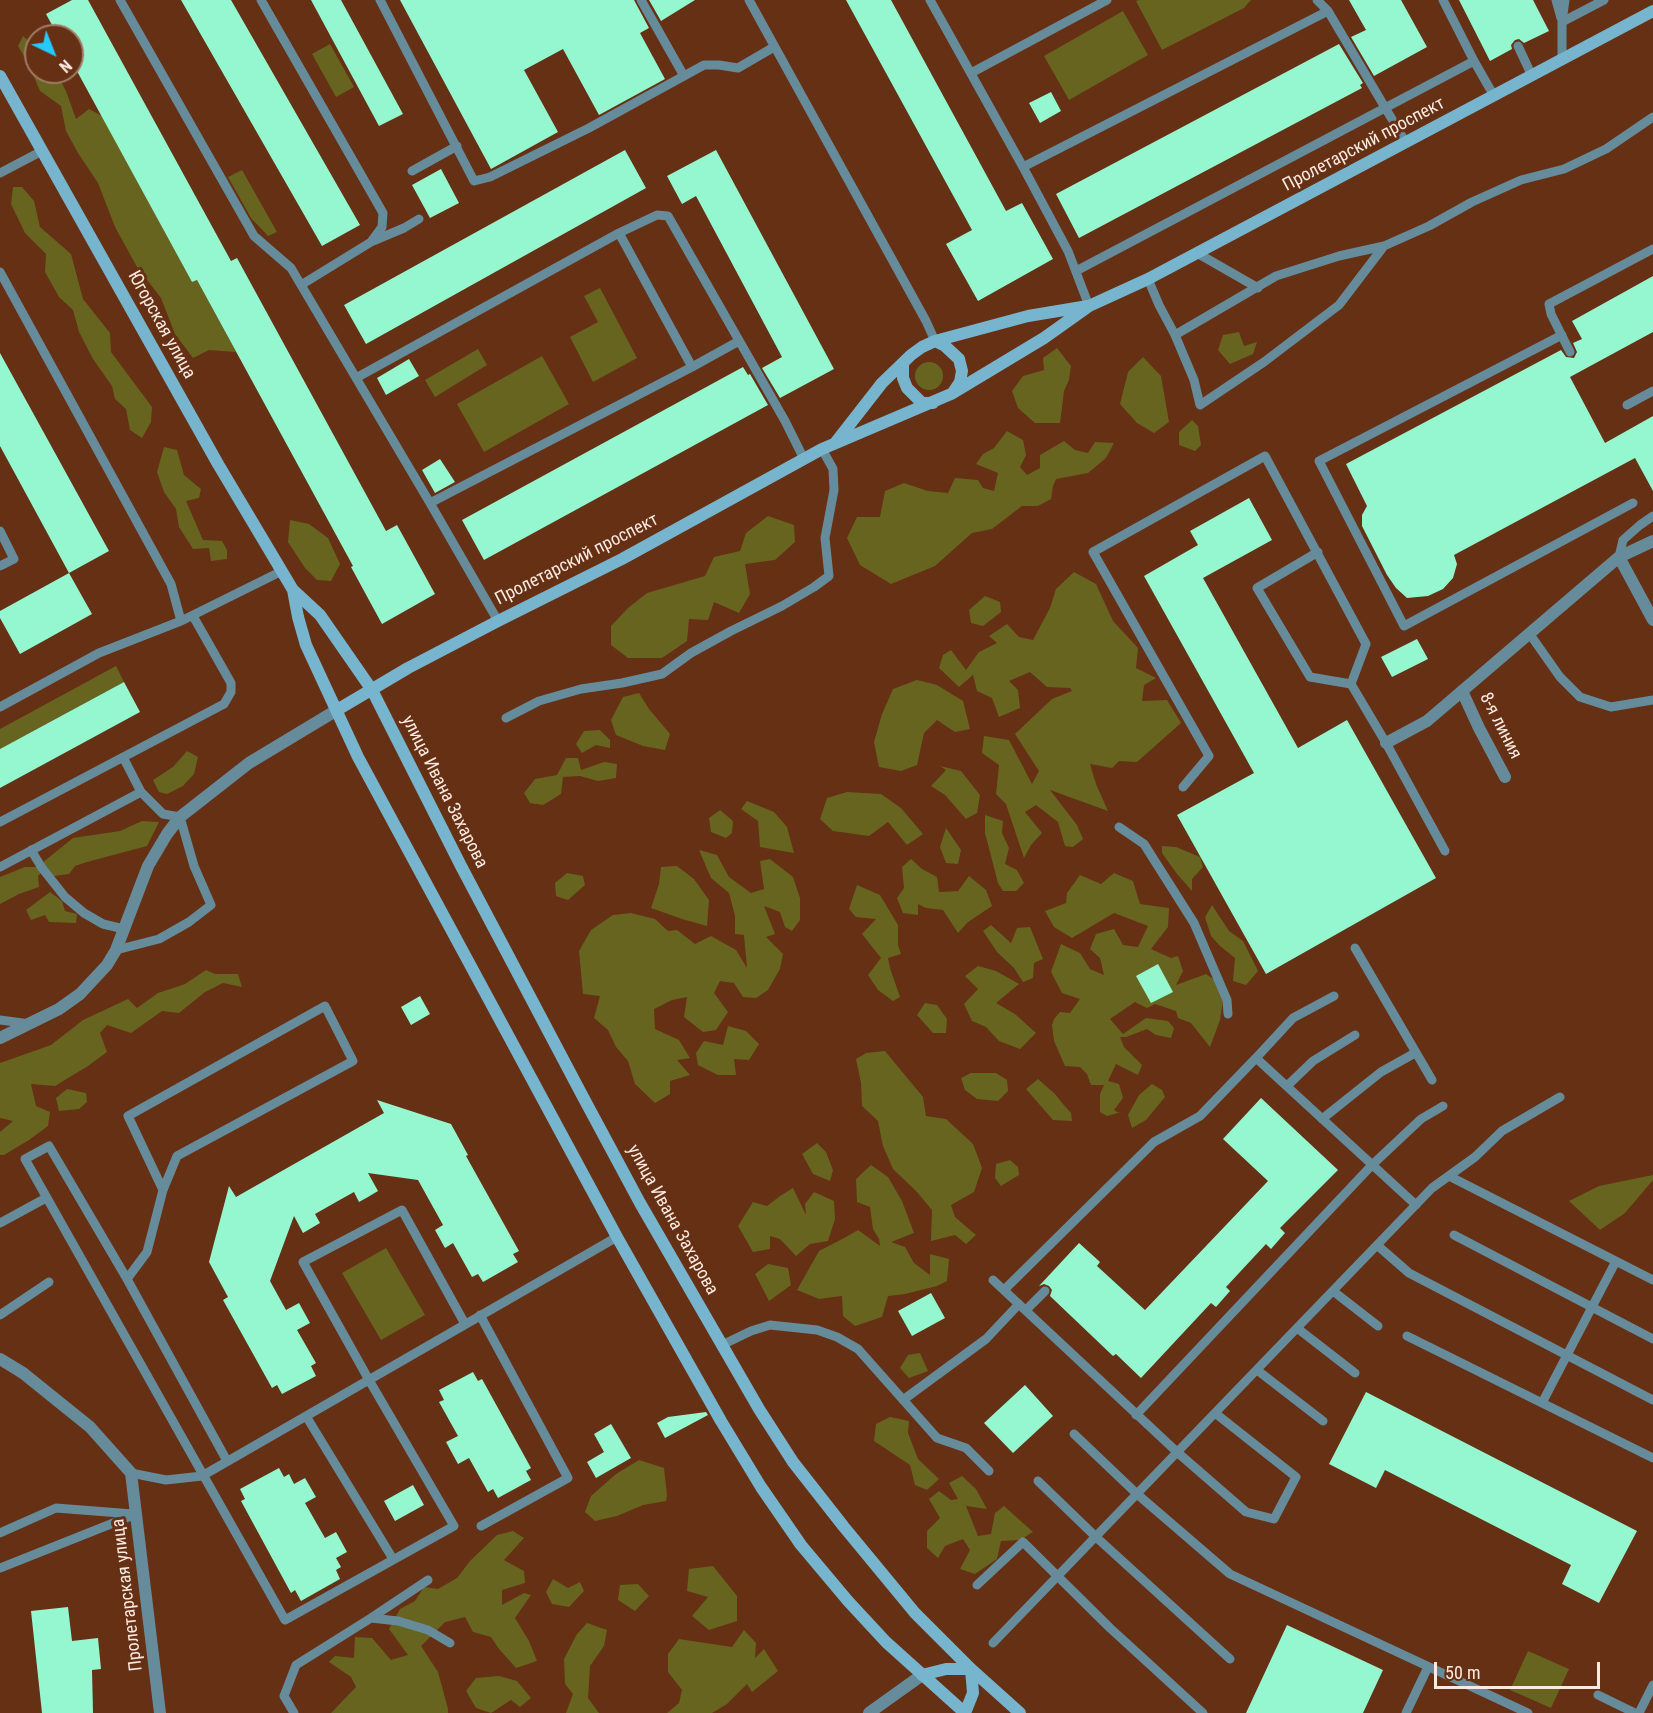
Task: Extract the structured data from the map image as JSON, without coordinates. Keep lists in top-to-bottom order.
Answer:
{
  "streets": {
    "main road": ["Пролетарский проспект", "Югорская улица", "улица Ивана Захарова"],
    "street": ["8-я линия", "Пролетарская улица"]
  },
  "crossings": [
    ["Пролетарский проспект", "Югорская улица"],
    ["Пролетарский проспект", "улица Ивана Захарова"],
    ["Югорская улица", "улица Ивана Захарова"]
  ],
  "scale_bar": "50 m",
  "north": "bottom right"
}
